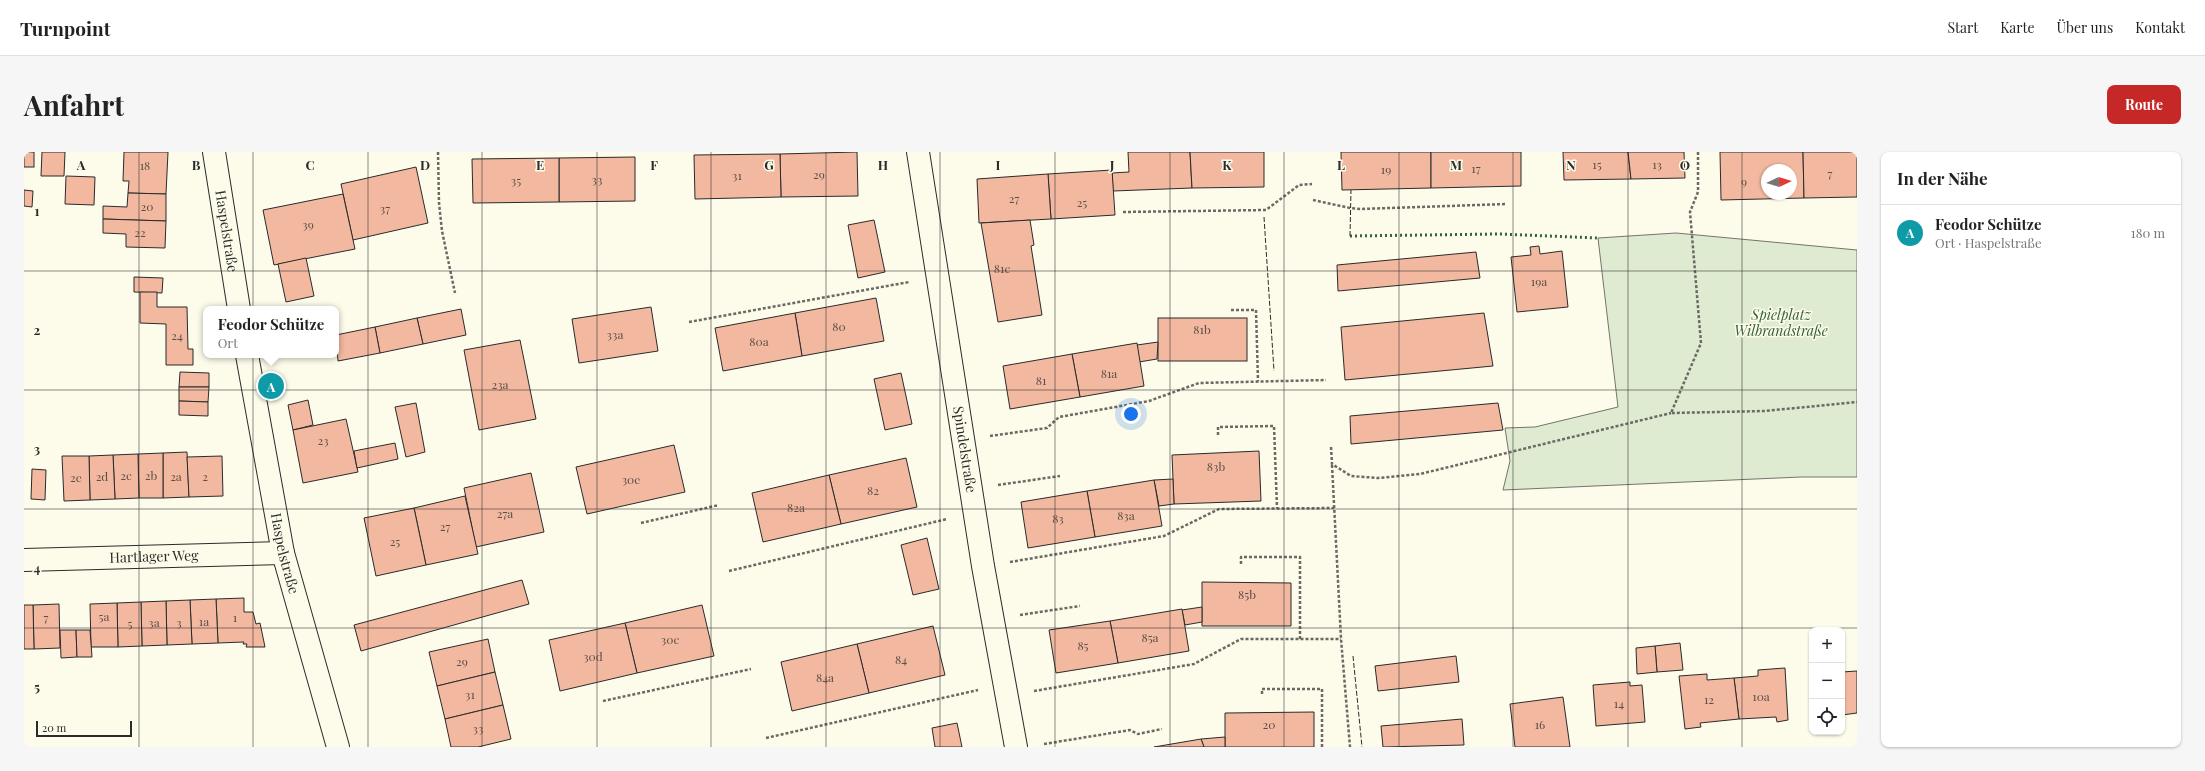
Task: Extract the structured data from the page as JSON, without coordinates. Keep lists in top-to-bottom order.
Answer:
{
  "streets": {
    "street": ["Haspelstraße", "Spindelstraße", "Hartlager Weg"]
  },
  "crossings": [
    ["Haspelstraße", "Hartlager Weg"]
  ],
  "parks": ["Spielplatz Wilbrandstraße"],
  "house_numbers": [
    "15",
    "13",
    "18",
    "17",
    "19",
    "7",
    "29",
    "31",
    "33",
    "35",
    "9",
    "27",
    "25",
    "20",
    "37",
    "39",
    "22",
    "81c",
    "19a",
    "80",
    "81b",
    "33a",
    "24",
    "80a",
    "81a",
    "81",
    "23a",
    "23",
    "83b",
    "2c",
    "2b",
    "2d",
    "2a",
    "2",
    "2e",
    "30e",
    "82",
    "82a",
    "27a",
    "83a",
    "83",
    "27",
    "25",
    "85b",
    "5a",
    "7",
    "1",
    "1a",
    "3a",
    "3",
    "5",
    "85a",
    "30c",
    "85",
    "30d",
    "84",
    "29",
    "84a",
    "31",
    "10a",
    "12",
    "14",
    "20",
    "16",
    "33"
  ],
  "scale_bar": "20 m",
  "north": "right",
  "page": {
    "header": "Turnpoint",
    "nav": [
      "Start",
      "Karte",
      "Über uns",
      "Kontakt"
    ],
    "buttons": "Route",
    "title": "Anfahrt",
    "heading": "In der Nähe",
    "list": [
      {
        "mark": "A",
        "name": "Feodor Schütze",
        "note": "Ort · Haspelstraße",
        "value": "180 m"
      }
    ],
    "popup": ["Feodor Schütze", "Ort"],
    "pins": "A",
    "map_buttons": ["+", "−"],
    "scale": "20 m"
  },
  "grid": {
    "columns": [
      "A",
      "B",
      "C",
      "D",
      "E",
      "F",
      "G",
      "H",
      "I",
      "J",
      "K",
      "L",
      "M",
      "N",
      "O"
    ],
    "rows": [
      "1",
      "2",
      "3",
      "4",
      "5"
    ]
  }
}
